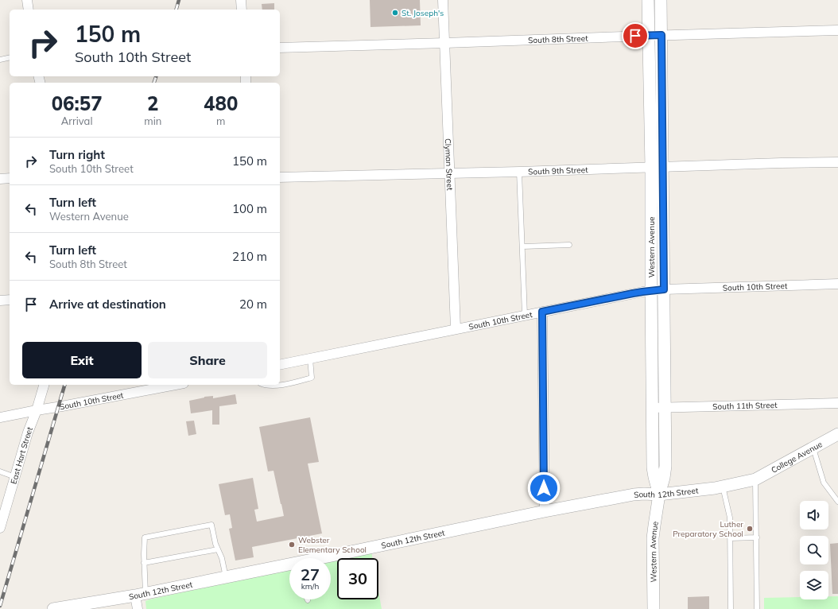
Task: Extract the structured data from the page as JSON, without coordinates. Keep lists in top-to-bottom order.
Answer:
{
  "streets": {
    "street": [
      "South 8th Street",
      "Clyman Street",
      "South 9th Street",
      "Western Avenue",
      "South 10th Street",
      "South 11th Street",
      "East Hart Street",
      "College Avenue",
      "South 12th Street"
    ]
  },
  "crossings": [
    ["South 8th Street", "Clyman Street"],
    ["South 8th Street", "Western Avenue"],
    ["Clyman Street", "South 9th Street"],
    ["Clyman Street", "South 10th Street"],
    ["South 9th Street", "Western Avenue"],
    ["Western Avenue", "South 10th Street"],
    ["Western Avenue", "South 11th Street"],
    ["Western Avenue", "South 12th Street"],
    ["South 10th Street", "East Hart Street"],
    ["College Avenue", "South 12th Street"]
  ],
  "places": ["St. Joseph's", "Luther Preparatory School", "Webster Elementary School"],
  "page": {
    "turn": ["150 m", "South 10th Street"],
    "eta": [
      "06:57",
      "Arrival",
      "2",
      "min",
      "480",
      "m"
    ],
    "list": [
      {
        "name": "Turn right",
        "note": "South 10th Street",
        "value": "150 m"
      },
      {
        "name": "Turn left",
        "note": "Western Avenue",
        "value": "100 m"
      },
      {
        "name": "Turn left",
        "note": "South 8th Street",
        "value": "210 m"
      },
      {
        "name": "Arrive at destination",
        "value": "20 m"
      }
    ],
    "buttons": ["Exit", "Share"],
    "speed": "27 km/h",
    "limit": "30"
  }
}
